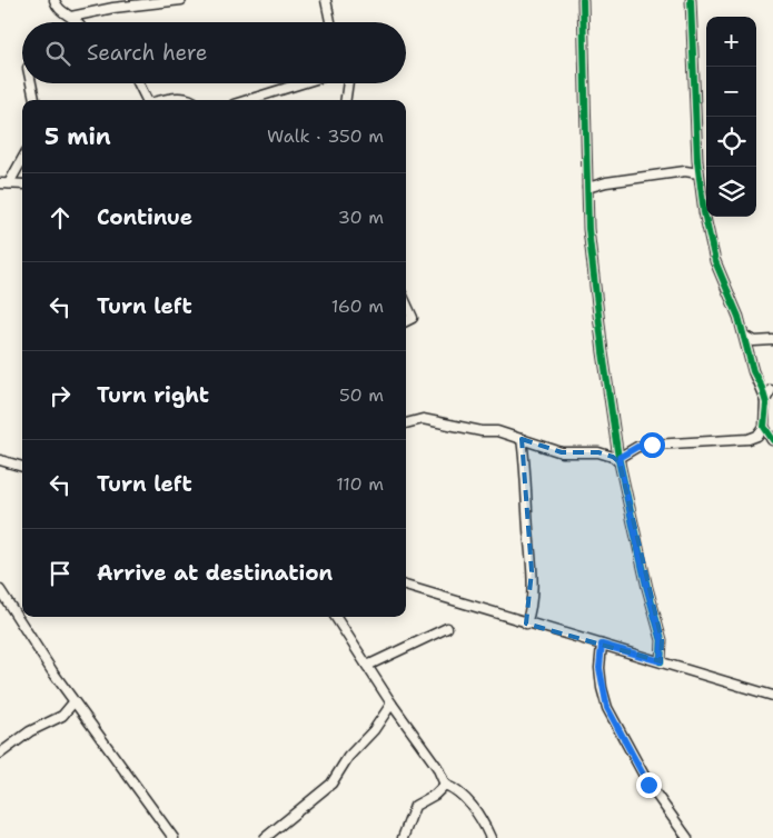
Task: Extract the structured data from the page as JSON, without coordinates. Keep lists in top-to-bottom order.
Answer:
{
  "page": {
    "map_buttons": ["+", "−"],
    "search": "Search here",
    "heading": ["5 min", "Walk · 350 m"],
    "list": [
      ["Continue", "30 m"],
      ["Turn left", "160 m"],
      ["Turn right", "50 m"],
      ["Turn left", "110 m"],
      "Arrive at destination"
    ]
  }
}
